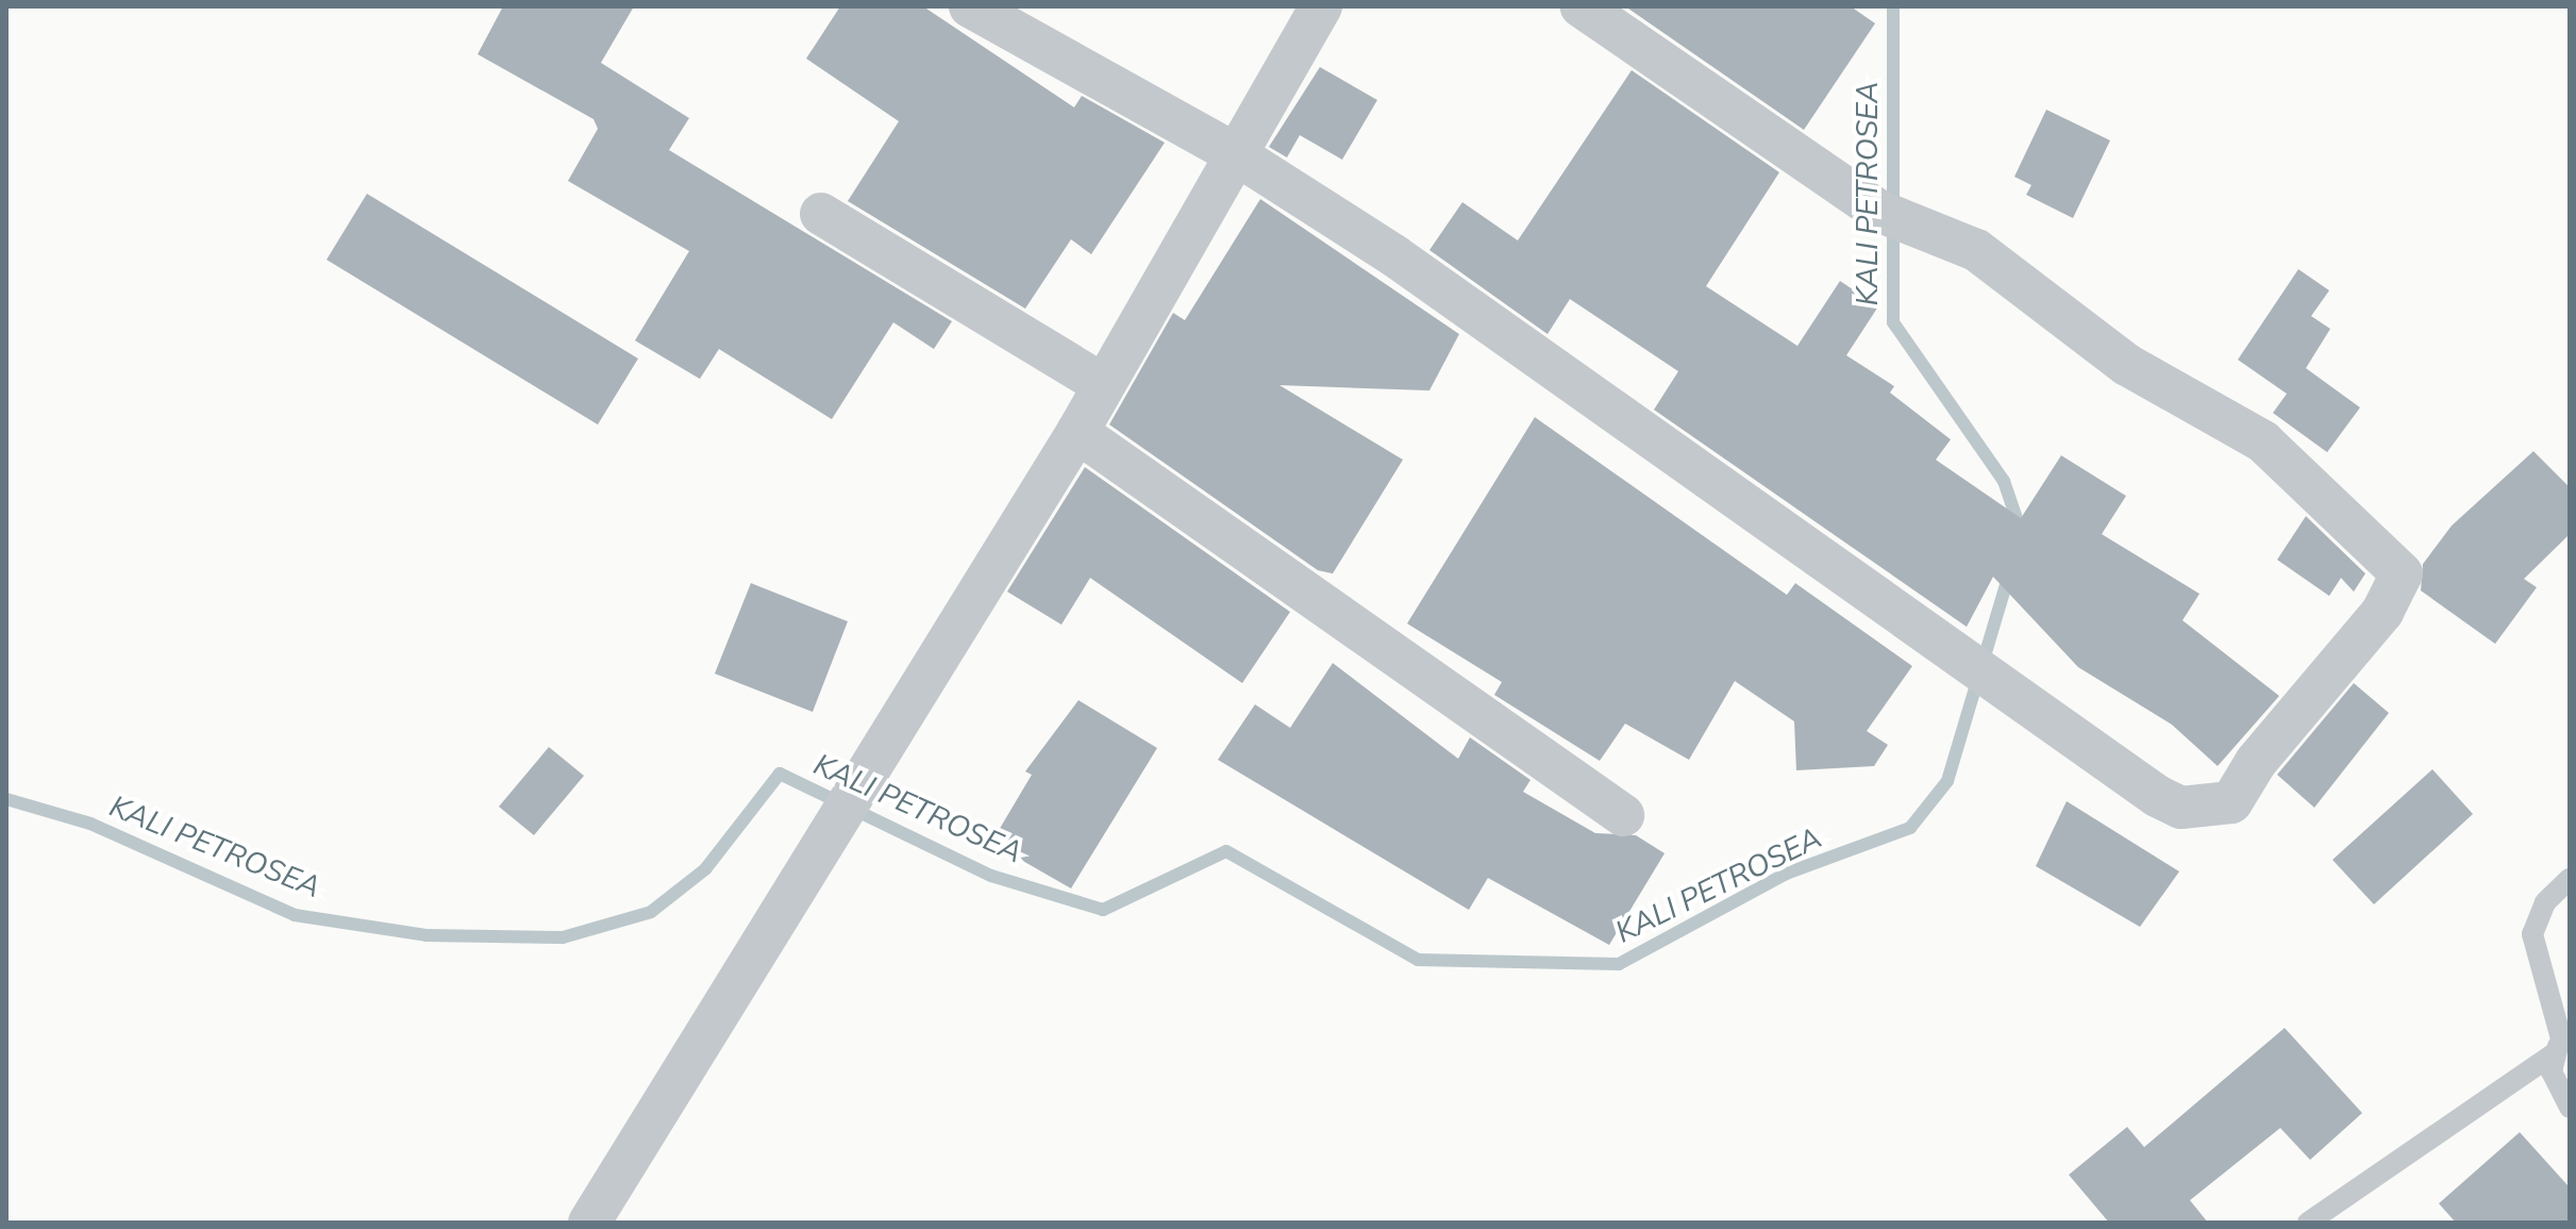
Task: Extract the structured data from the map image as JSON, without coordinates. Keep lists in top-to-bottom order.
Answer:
{
  "water": ["KALI PETROSEA"]
}
